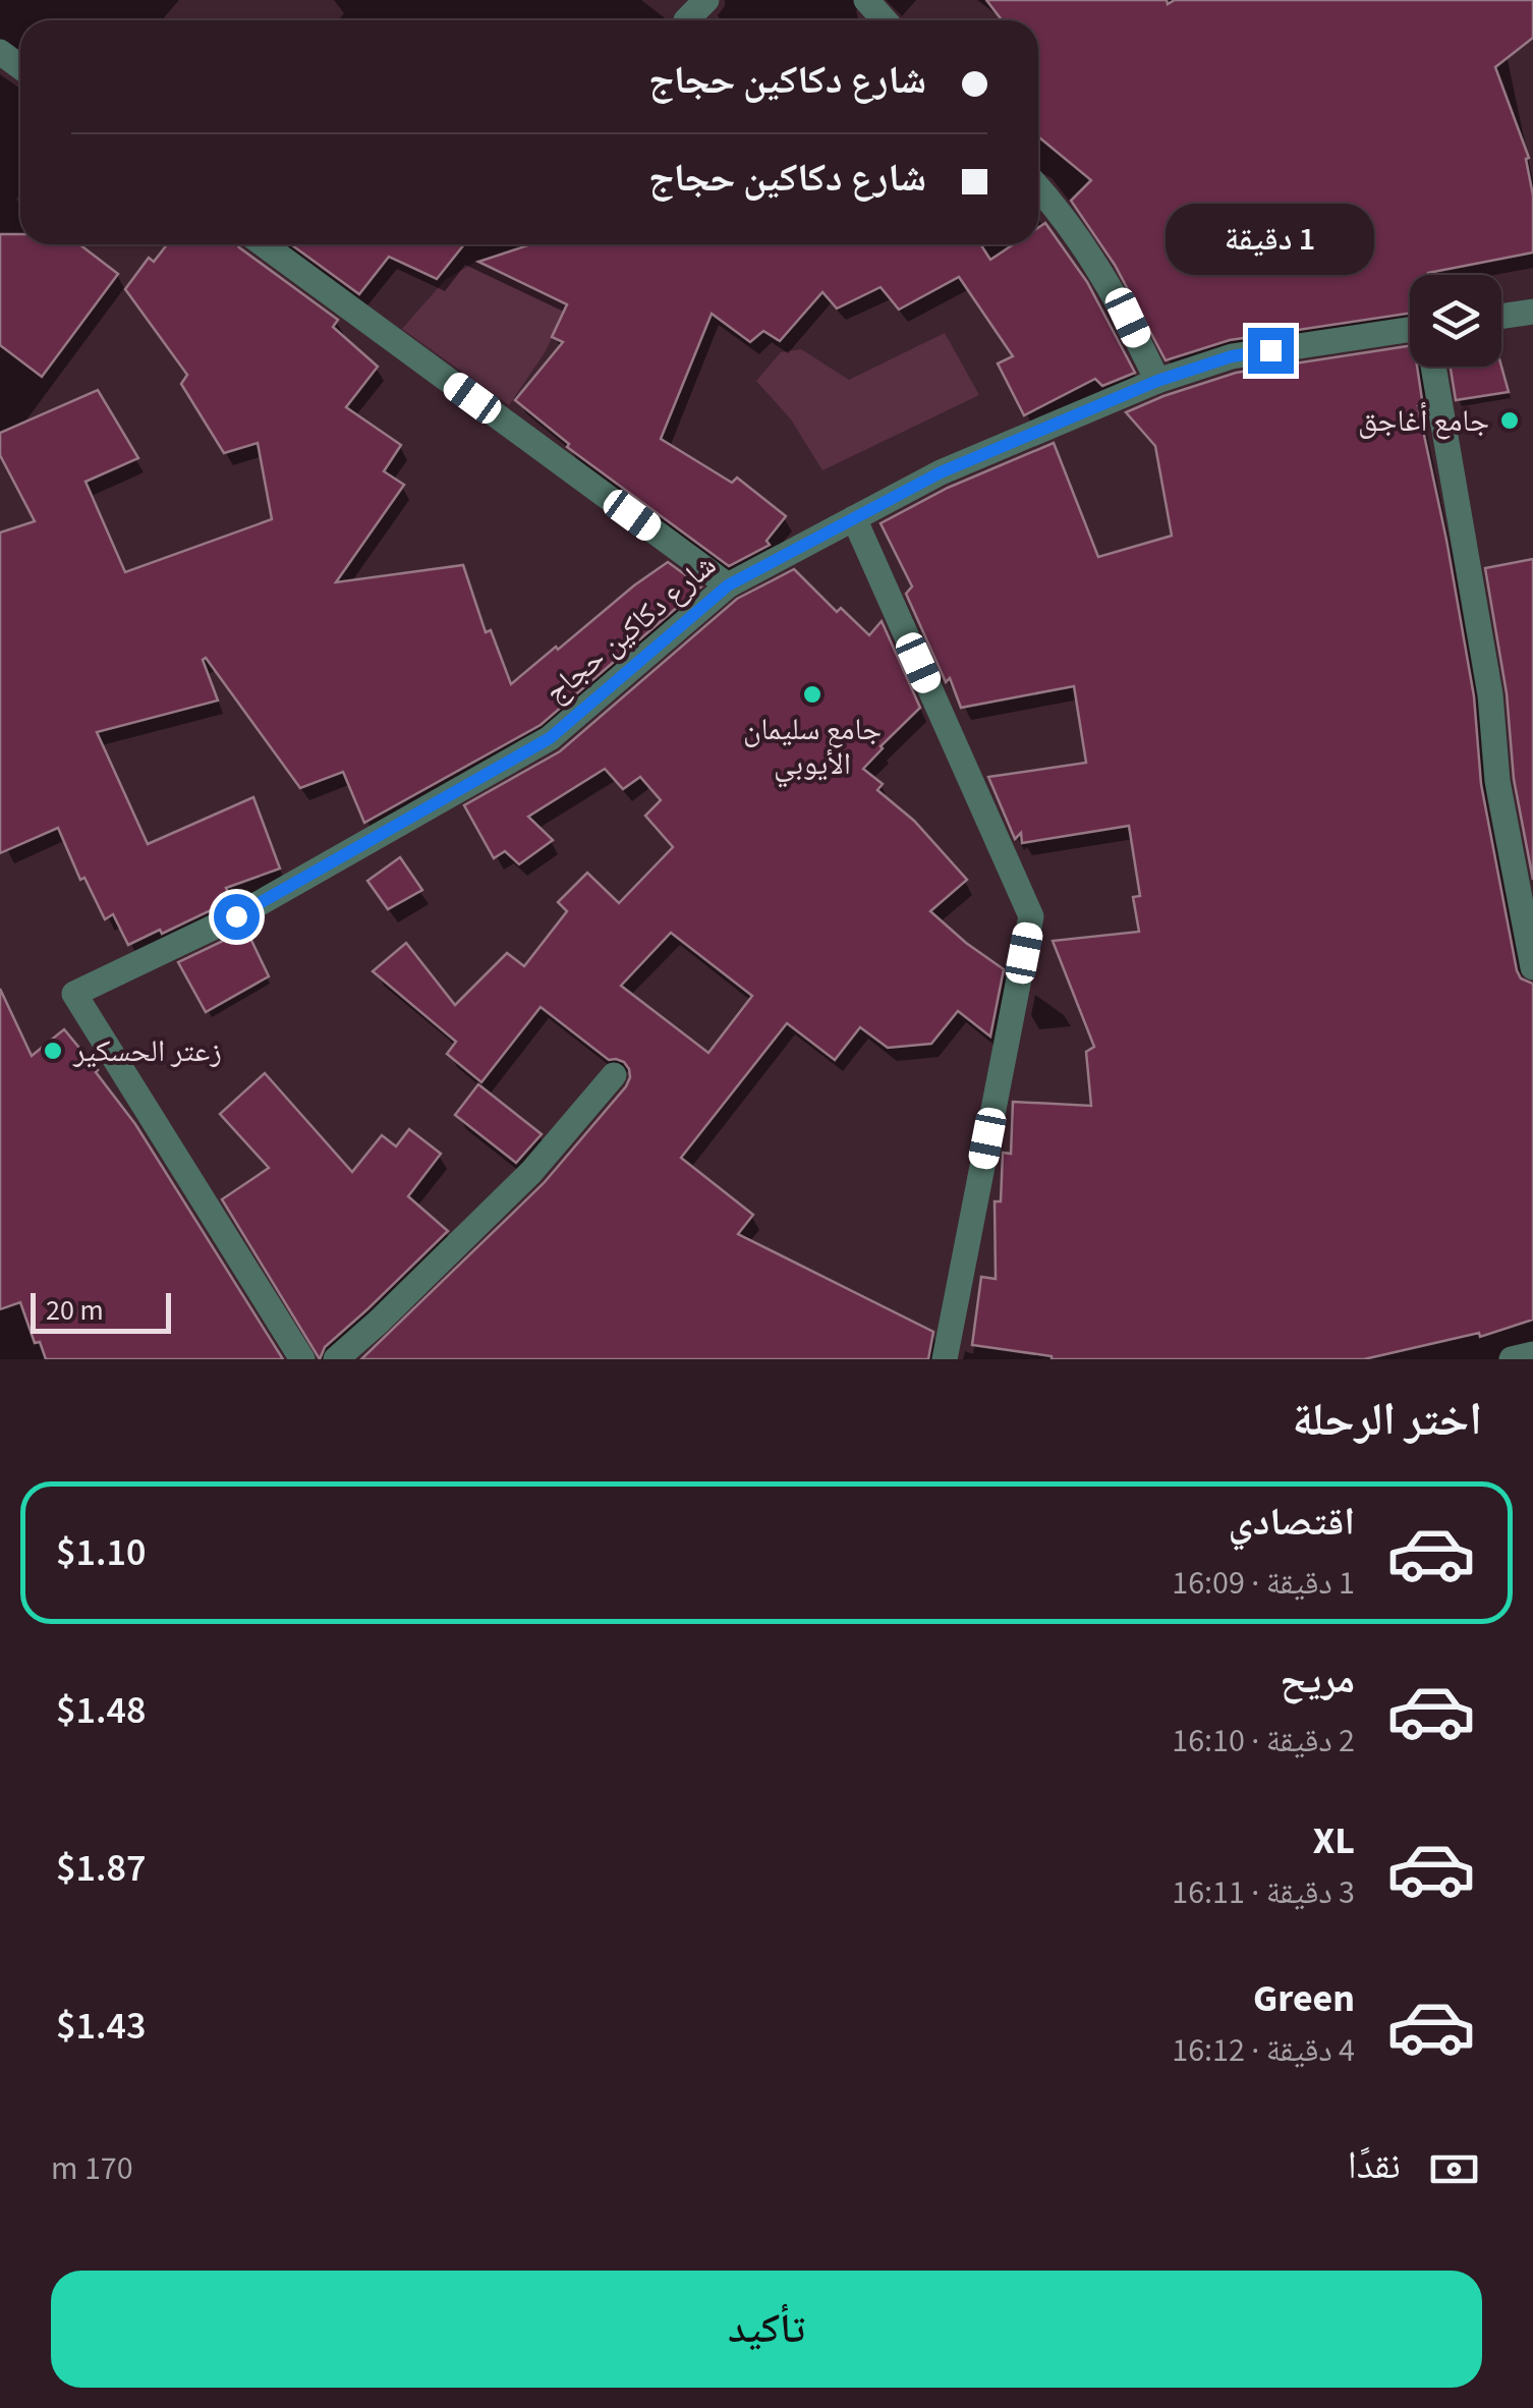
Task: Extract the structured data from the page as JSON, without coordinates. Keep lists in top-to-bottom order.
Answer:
{
  "streets": {
    "street": ["شارع دكاكين حجاج"]
  },
  "places": ["جامع أغاجق", "جامع سليمان الأيوبي", "زعتر الحسكير"],
  "scale_bar": "20 m",
  "page": {
    "banner": ["شارع دكاكين حجاج", "شارع دكاكين حجاج"],
    "bubble": "1 دقيقة",
    "scale": "20 m",
    "heading": "اختر الرحلة",
    "list": [
      {
        "name": "اقتصادي",
        "note": "1 دقيقة · 16:09",
        "value": "$1.10"
      },
      {
        "name": "مريح",
        "note": "2 دقيقة · 16:10",
        "value": "$1.48"
      },
      {
        "name": "XL",
        "note": "3 دقيقة · 16:11",
        "value": "$1.87"
      },
      {
        "name": "Green",
        "note": "4 دقيقة · 16:12",
        "value": "$1.43"
      }
    ],
    "pay": ["نقدًا", "170 m"],
    "buttons": "تأكيد"
  }
}
